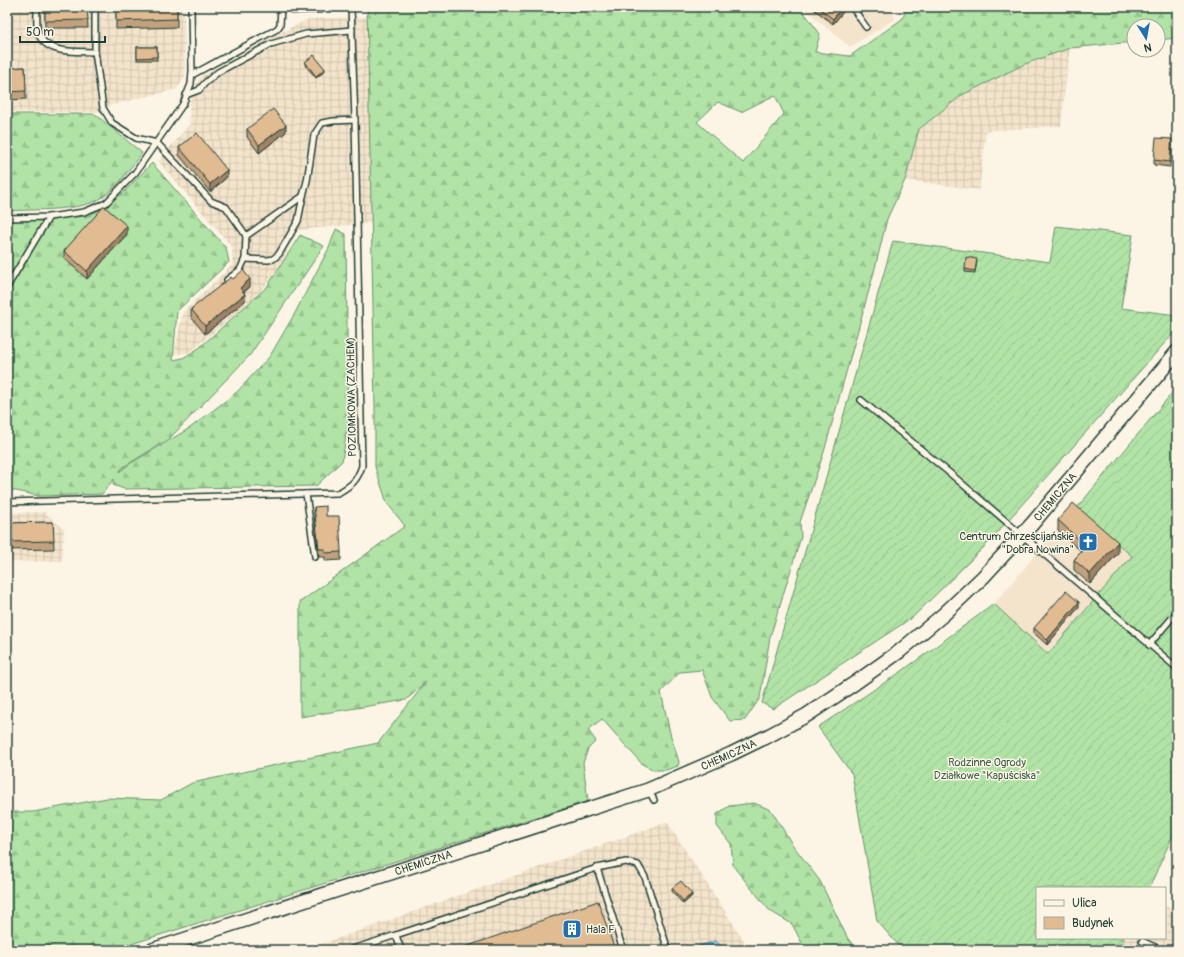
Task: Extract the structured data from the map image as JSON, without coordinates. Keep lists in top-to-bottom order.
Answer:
{
  "streets": {
    "street": ["CHEMICZNA"],
    "lane": ["POZIOMKOWA (ZACHEM)"]
  },
  "parks": ["Rodzinne Ogrody Działkowe \"Kapuściska\""],
  "places": {
    "church": ["Centrum Chrześcijańskie \"Dobra Nowina\""],
    "building": ["Hala F"]
  },
  "legend": ["Ulica", "Budynek"],
  "scale_bar": "50 m",
  "north": "bottom"
}
